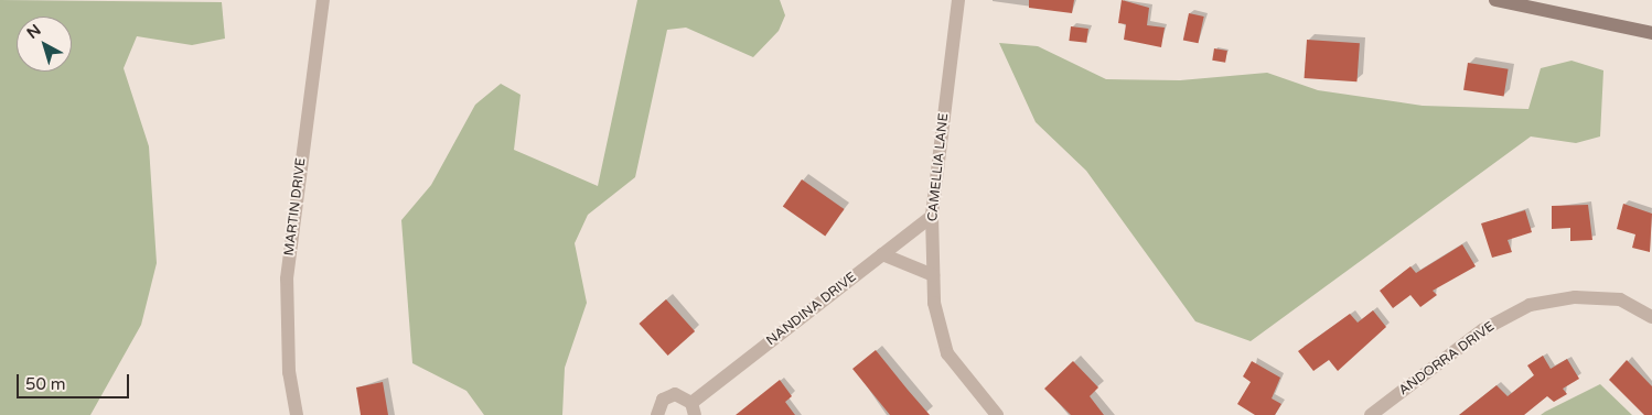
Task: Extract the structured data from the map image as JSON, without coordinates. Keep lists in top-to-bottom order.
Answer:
{
  "streets": {
    "street": [
      "CAMELLIA LANE",
      "MARTIN DRIVE",
      "NANDINA DRIVE",
      "ANDORRA DRIVE"
    ]
  },
  "crossings": [
    ["CAMELLIA LANE", "NANDINA DRIVE"]
  ],
  "scale_bar": "50 m",
  "north": "top left"
}
